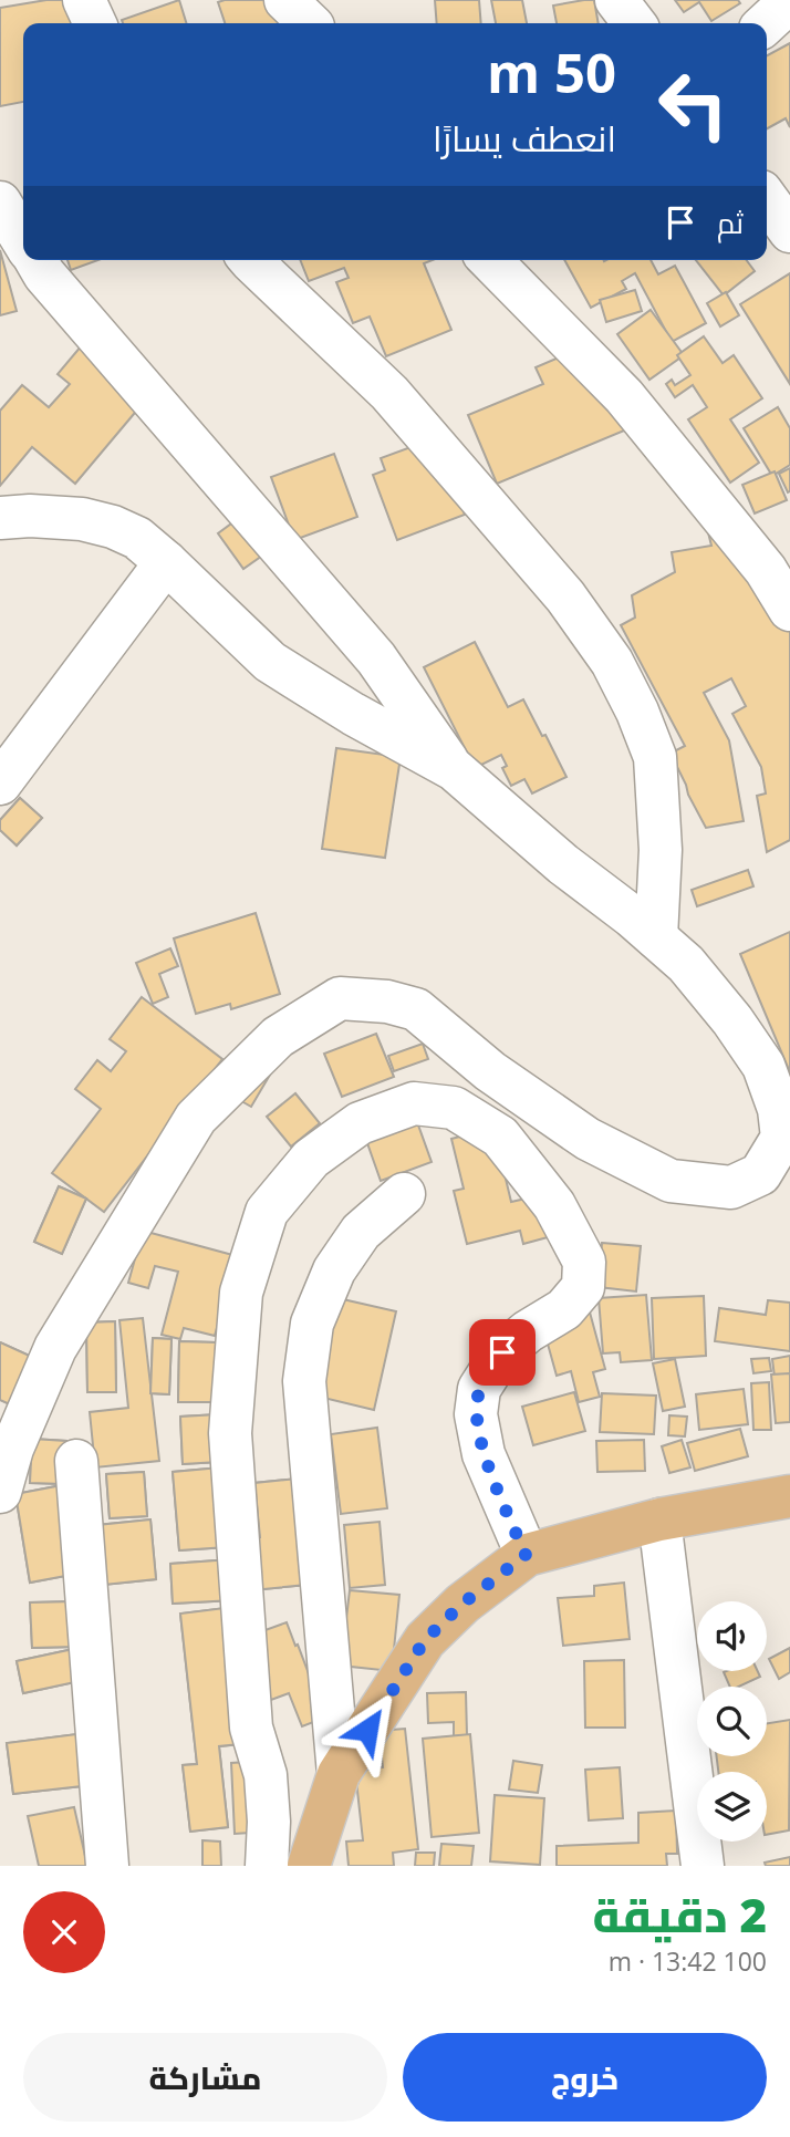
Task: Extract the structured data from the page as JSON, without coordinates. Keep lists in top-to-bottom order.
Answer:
{
  "page": {
    "turn": ["50 m", "انعطف يسارًا"],
    "then": "ثم",
    "heading": ["2 دقيقة", "100 m · 13:42"],
    "buttons": ["خروج", "مشاركة"]
  }
}
